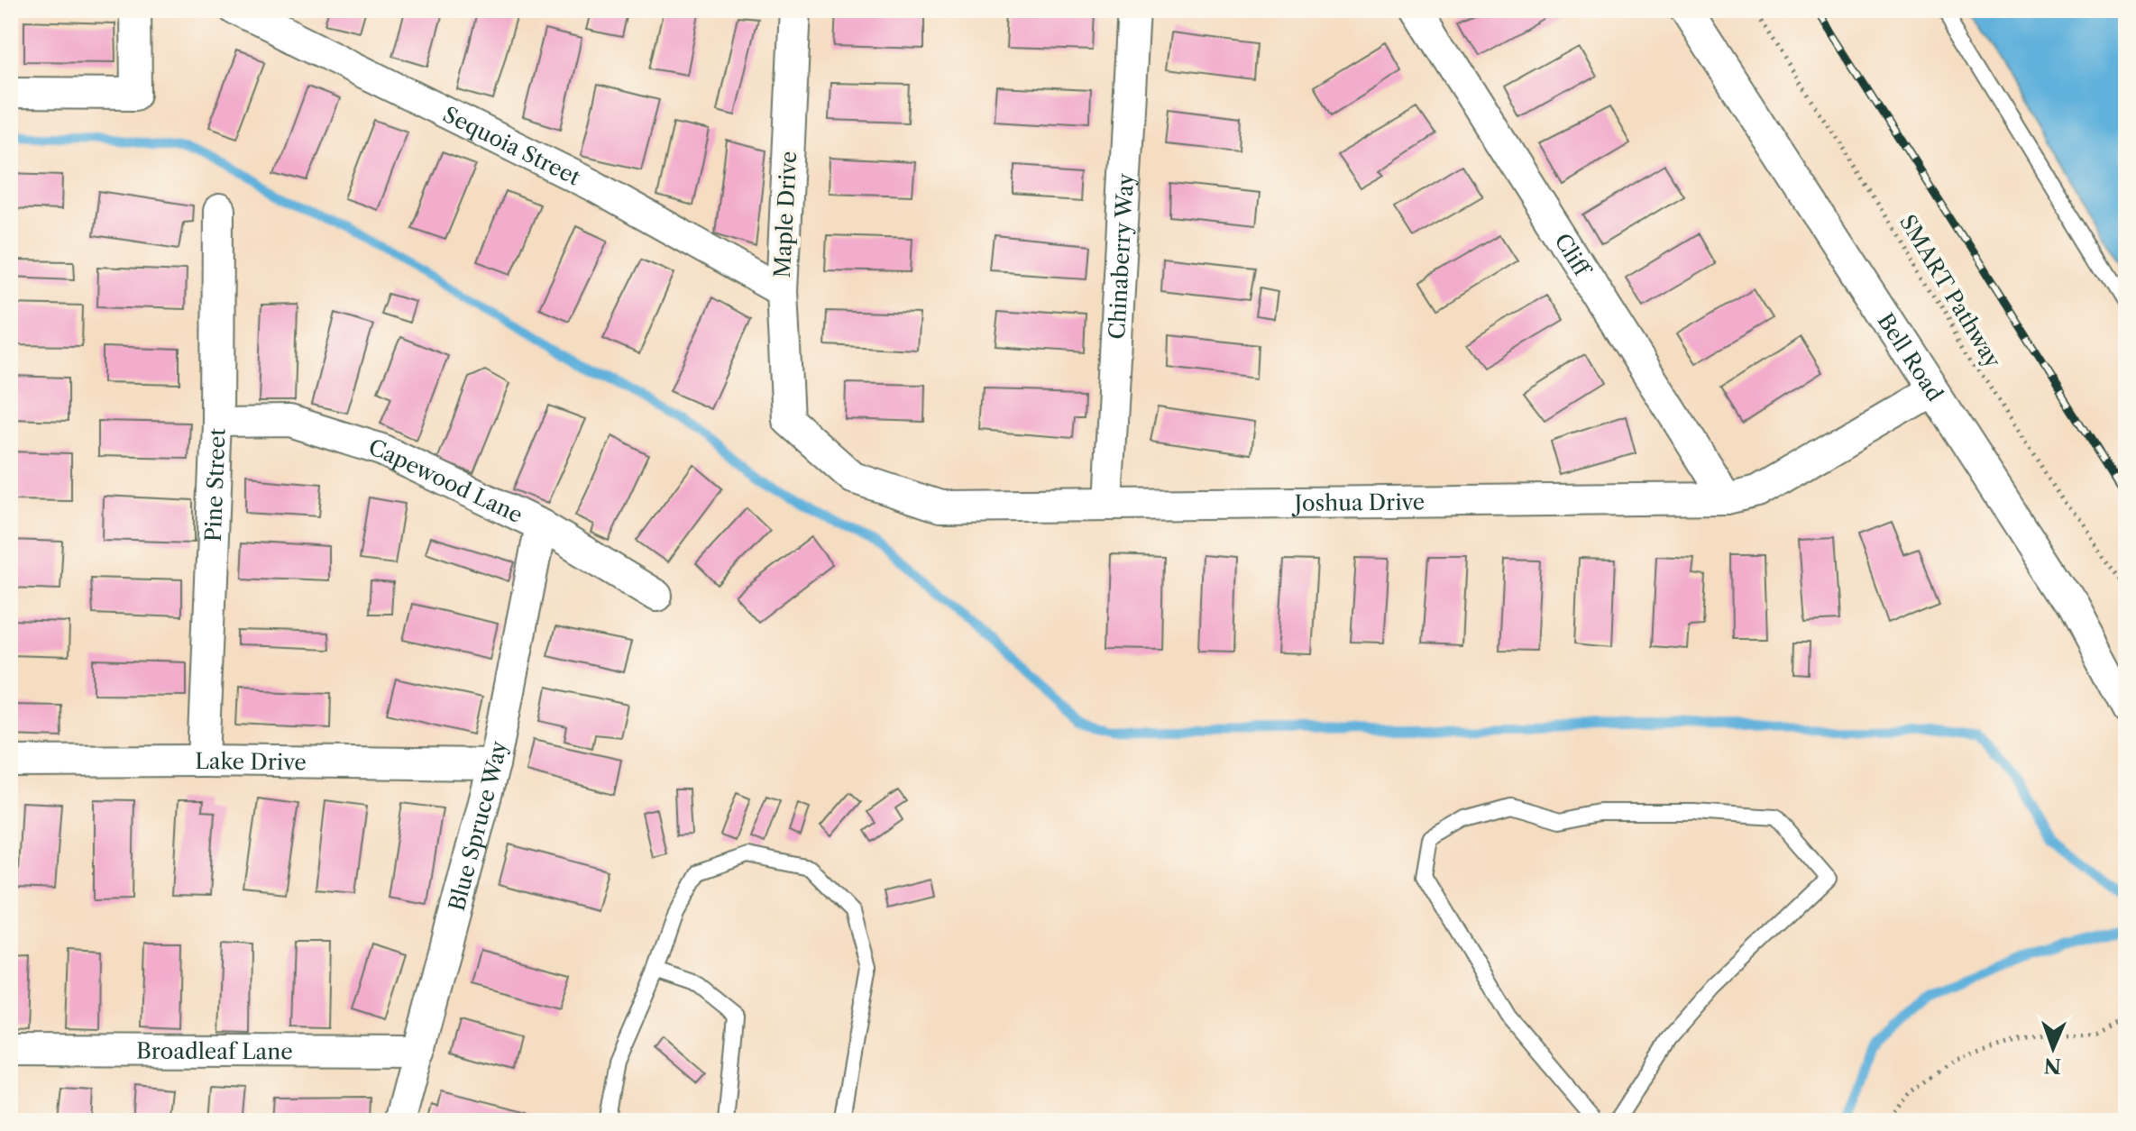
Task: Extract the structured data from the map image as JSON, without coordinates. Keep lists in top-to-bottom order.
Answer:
{
  "streets": {
    "street": [
      "Sequoia Street",
      "Maple Drive",
      "Cliff",
      "Chinaberry Way",
      "Bell Road",
      "Capewood Lane",
      "Pine Street",
      "Joshua Drive",
      "Lake Drive",
      "Blue Spruce Way",
      "Broadleaf Lane"
    ],
    "path": ["SMART Pathway"]
  },
  "crossings": [
    ["Sequoia Street", "Maple Drive"],
    ["Maple Drive", "Joshua Drive"],
    ["Cliff", "Joshua Drive"],
    ["Chinaberry Way", "Joshua Drive"],
    ["Bell Road", "Joshua Drive"],
    ["Capewood Lane", "Pine Street"],
    ["Capewood Lane", "Blue Spruce Way"],
    ["Pine Street", "Lake Drive"],
    ["Lake Drive", "Blue Spruce Way"],
    ["Blue Spruce Way", "Broadleaf Lane"]
  ],
  "north": "bottom"
}
